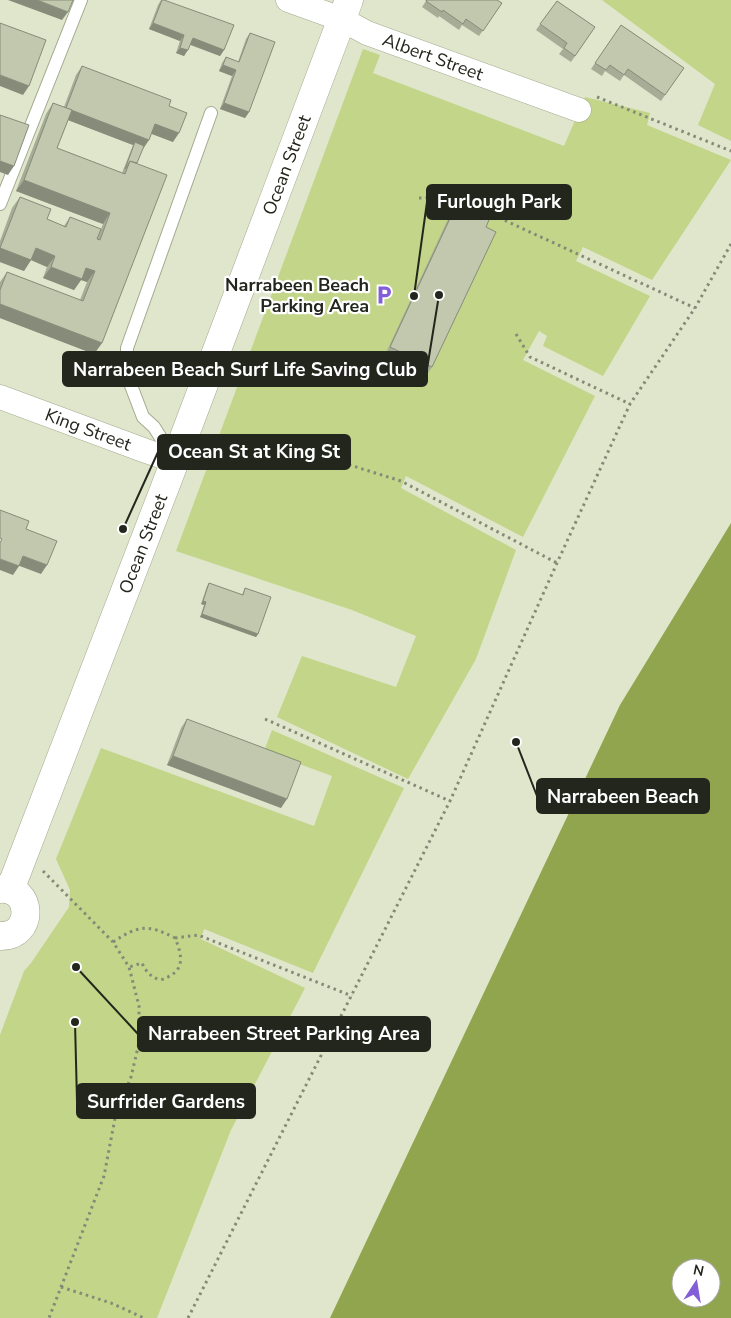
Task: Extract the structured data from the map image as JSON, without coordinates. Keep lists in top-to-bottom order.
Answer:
{
  "streets": {
    "street": ["Albert Street", "Ocean Street", "King Street"]
  },
  "crossings": [
    ["Albert Street", "Ocean Street"],
    ["Ocean Street", "King Street"]
  ],
  "places": {
    "parking": ["Narrabeen Beach Parking Area"],
    "other": [
      "Narrabeen Beach Surf Life Saving Club",
      "Furlough Park",
      "Ocean St at King St",
      "Narrabeen Beach",
      "Narrabeen Street Parking Area",
      "Surfrider Gardens"
    ]
  },
  "north": "top"
}
